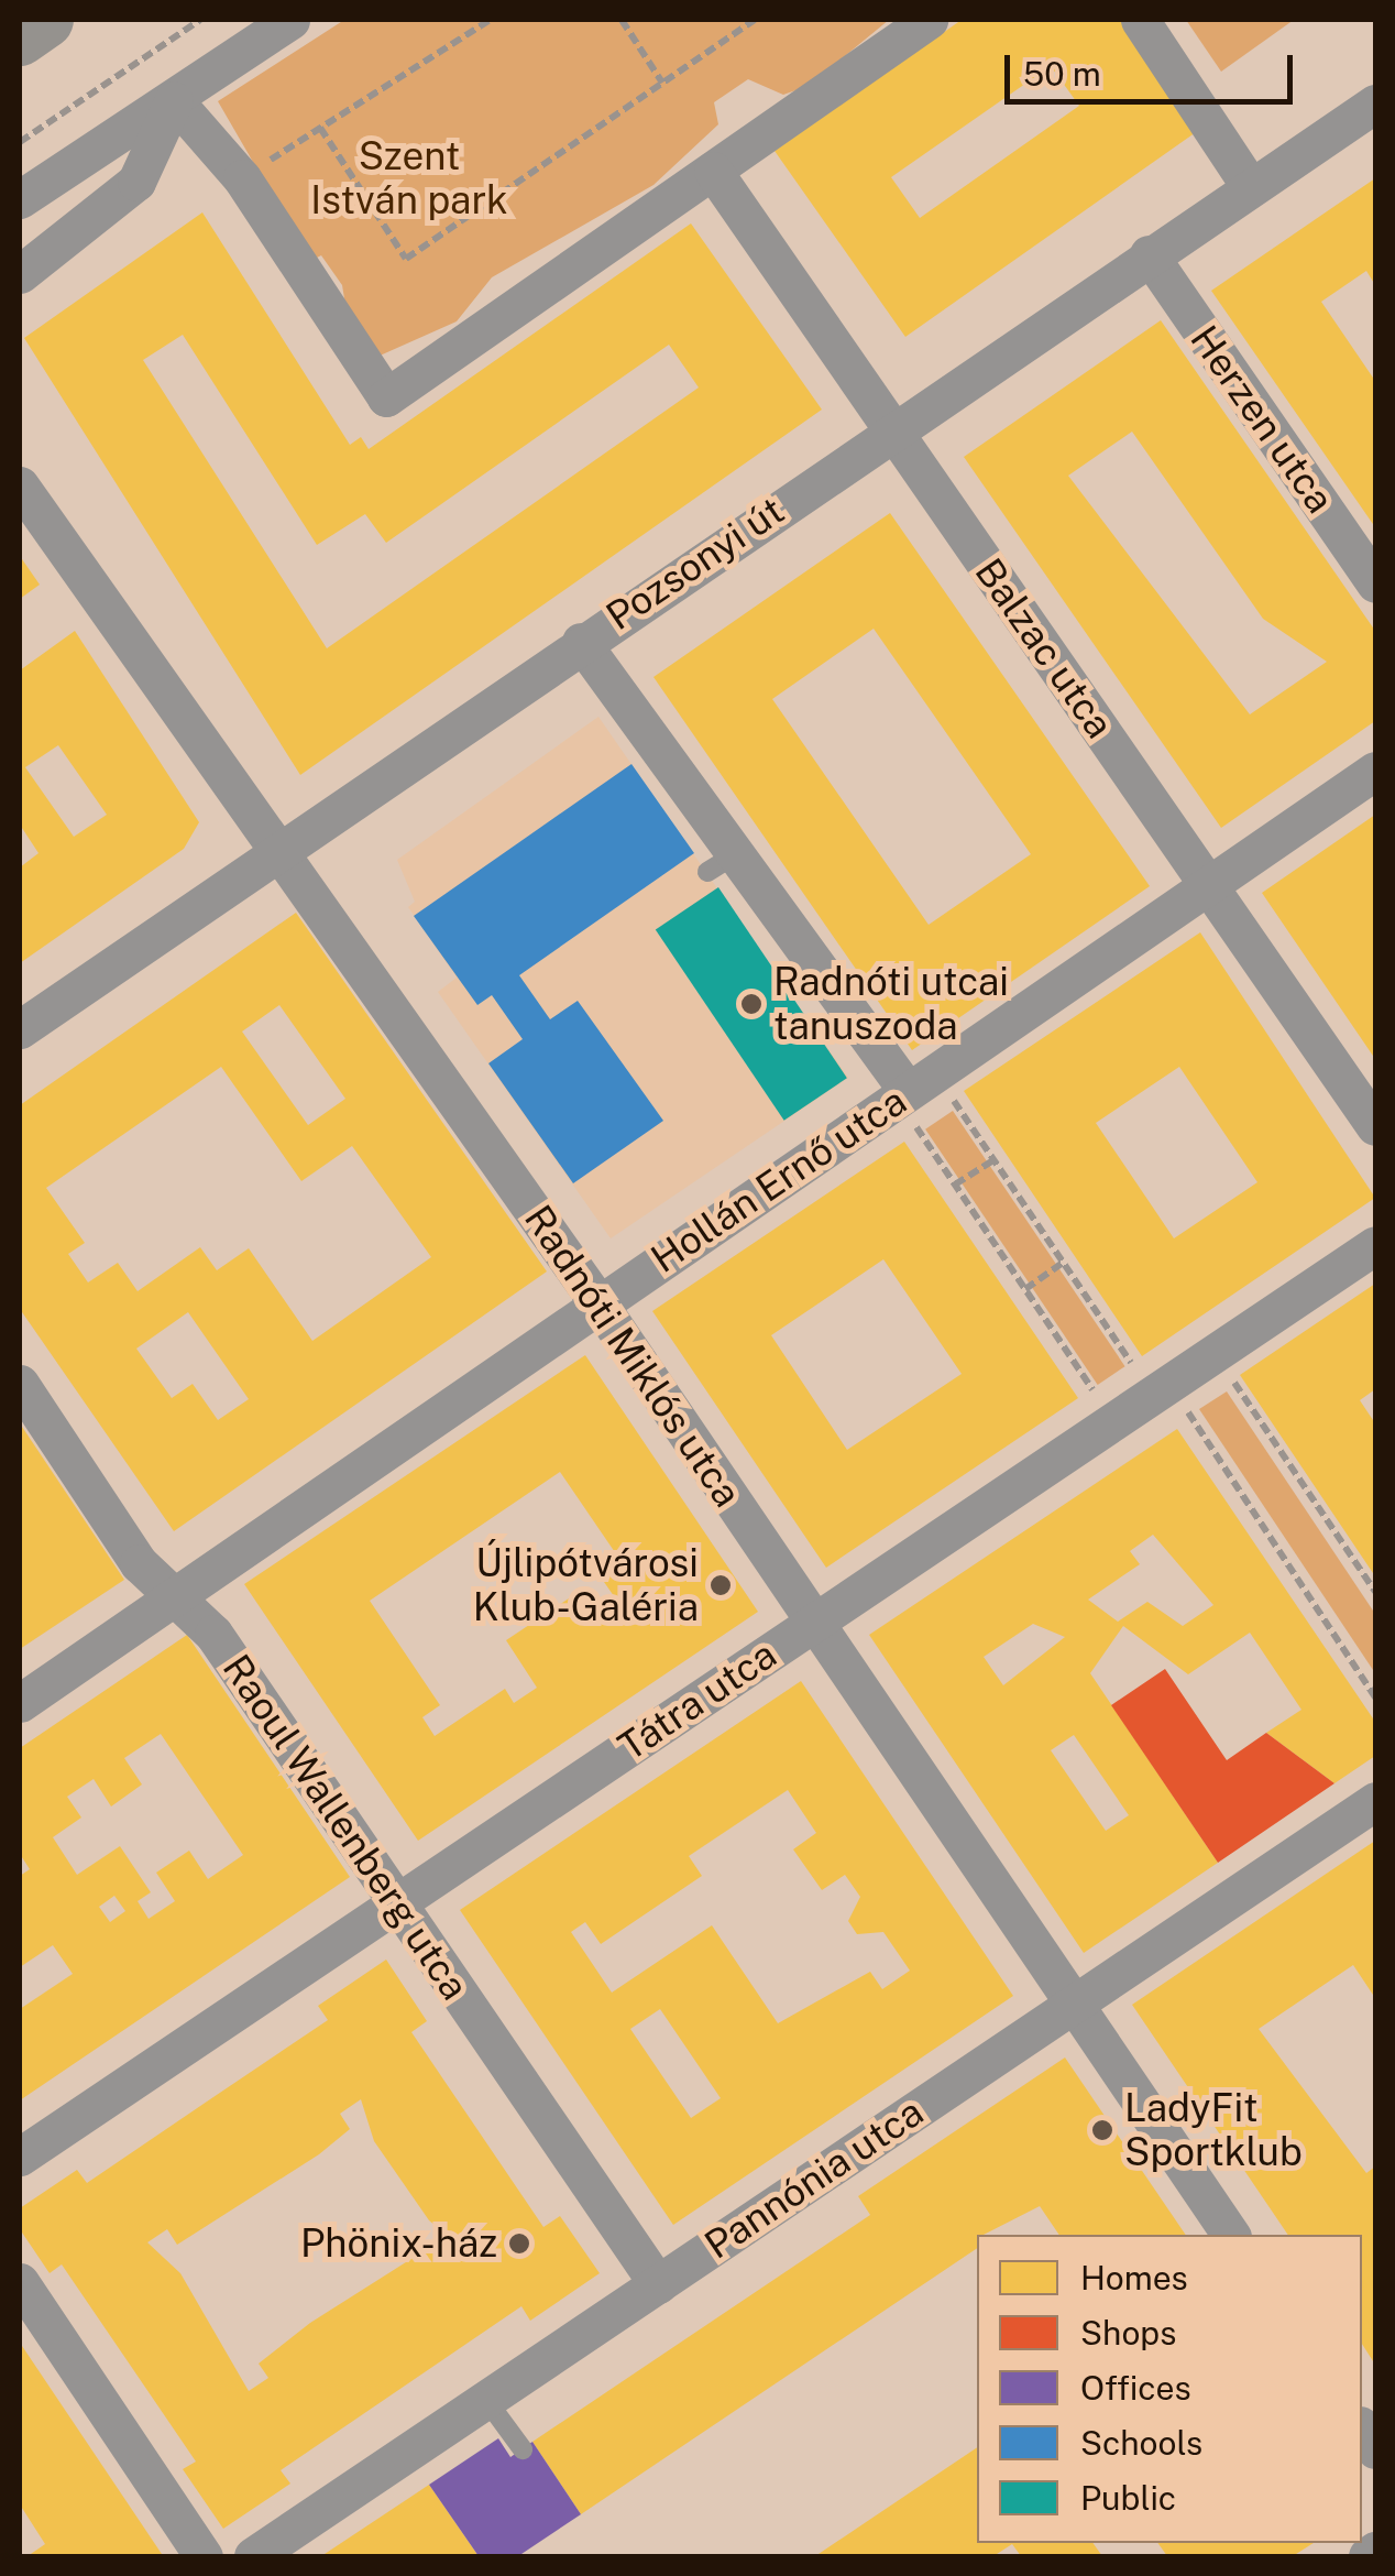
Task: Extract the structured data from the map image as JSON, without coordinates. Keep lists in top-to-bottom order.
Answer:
{
  "streets": {
    "street": [
      "Herzen utca",
      "Pozsonyi út",
      "Balzac utca",
      "Hollán Ernő utca",
      "Radnóti Miklós utca",
      "Tátra utca",
      "Raoul Wallenberg utca",
      "Pannónia utca"
    ]
  },
  "crossings": [
    ["Herzen utca", "Pozsonyi út"],
    ["Pozsonyi út", "Balzac utca"],
    ["Pozsonyi út", "Radnóti Miklós utca"],
    ["Balzac utca", "Hollán Ernő utca"],
    ["Hollán Ernő utca", "Radnóti Miklós utca"],
    ["Hollán Ernő utca", "Raoul Wallenberg utca"],
    ["Radnóti Miklós utca", "Tátra utca"],
    ["Radnóti Miklós utca", "Pannónia utca"],
    ["Tátra utca", "Raoul Wallenberg utca"],
    ["Raoul Wallenberg utca", "Pannónia utca"]
  ],
  "parks": ["Szent István park"],
  "places": [
    "Radnóti utcai tanuszoda",
    "Újlipótvárosi Klub-Galéria",
    "LadyFit Sportklub",
    "Phönix-ház"
  ],
  "legend": [
    "Homes",
    "Shops",
    "Offices",
    "Schools",
    "Public"
  ],
  "scale_bar": "50 m"
}
